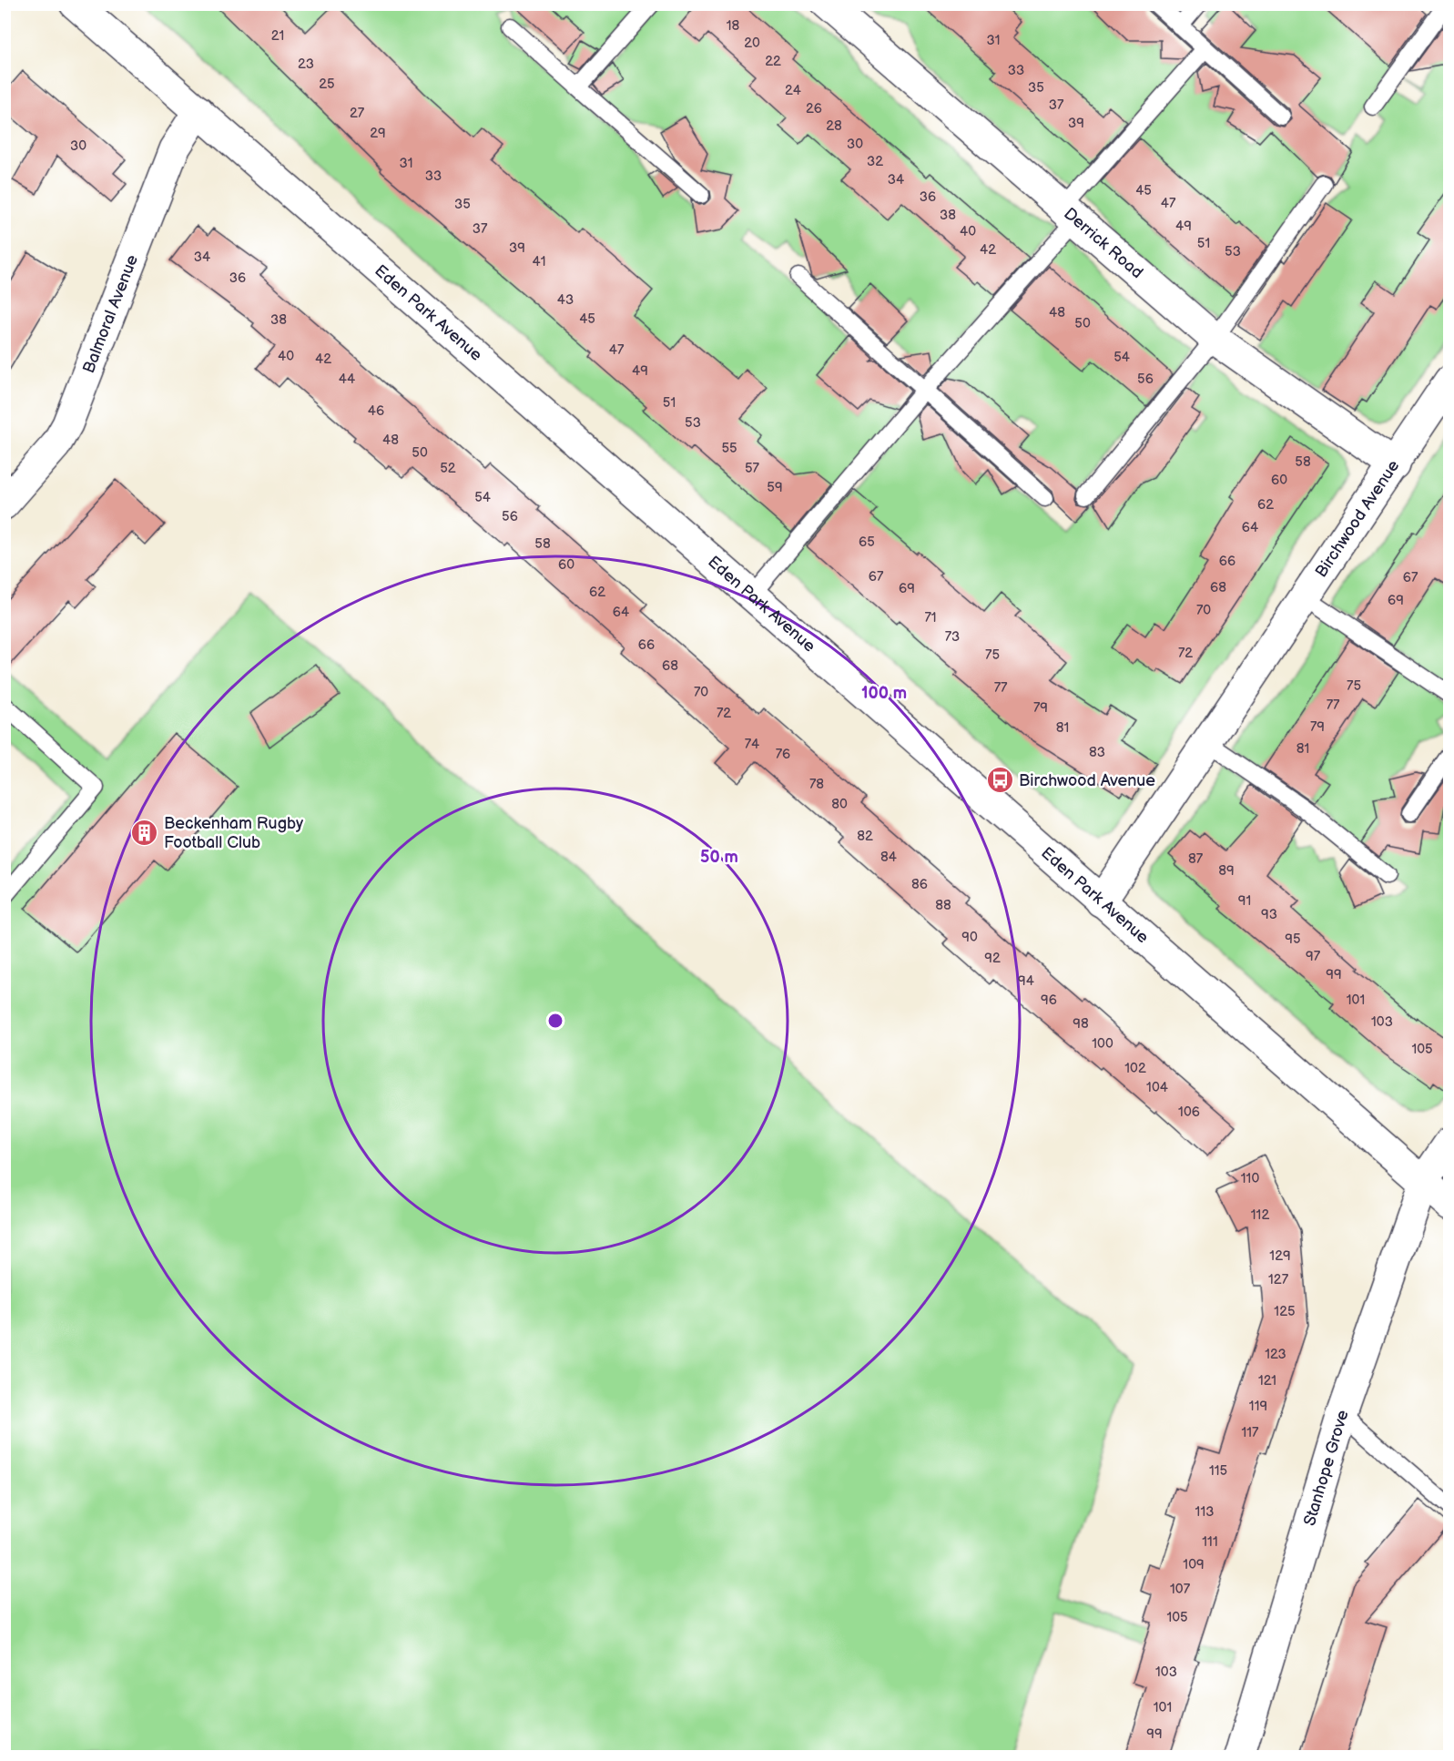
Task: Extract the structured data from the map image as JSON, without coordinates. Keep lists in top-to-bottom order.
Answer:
{
  "streets": {
    "street": [
      "Derrick Road",
      "Eden Park Avenue",
      "Balmoral Avenue",
      "Birchwood Avenue",
      "Stanhope Grove"
    ]
  },
  "crossings": [
    ["Derrick Road", "Birchwood Avenue"],
    ["Eden Park Avenue", "Balmoral Avenue"],
    ["Eden Park Avenue", "Birchwood Avenue"],
    ["Eden Park Avenue", "Stanhope Grove"]
  ],
  "places": {
    "bus stop": ["Birchwood Avenue"],
    "building": ["Beckenham Rugby Football Club"]
  },
  "house_numbers": [
    "18",
    "21",
    "31",
    "20",
    "22",
    "23",
    "33",
    "25",
    "35",
    "24",
    "37",
    "26",
    "27",
    "39",
    "28",
    "29",
    "30",
    "30",
    "32",
    "31",
    "33",
    "34",
    "45",
    "36",
    "47",
    "35",
    "38",
    "49",
    "37",
    "40",
    "51",
    "39",
    "42",
    "53",
    "34",
    "41",
    "36",
    "43",
    "48",
    "45",
    "38",
    "50",
    "47",
    "40",
    "54",
    "42",
    "49",
    "44",
    "56",
    "51",
    "46",
    "53",
    "48",
    "55",
    "50",
    "58",
    "52",
    "57",
    "60",
    "59",
    "54",
    "62",
    "56",
    "64",
    "65",
    "58",
    "66",
    "60",
    "67",
    "67",
    "68",
    "69",
    "62",
    "69",
    "70",
    "64",
    "71",
    "73",
    "66",
    "72",
    "75",
    "68",
    "75",
    "77",
    "70",
    "77",
    "79",
    "72",
    "79",
    "81",
    "74",
    "81",
    "83",
    "76",
    "78",
    "80",
    "82",
    "84",
    "87",
    "89",
    "86",
    "91",
    "88",
    "93",
    "90",
    "95",
    "97",
    "92",
    "99",
    "94",
    "96",
    "101",
    "103",
    "98",
    "100",
    "105",
    "102",
    "104",
    "106",
    "110",
    "112",
    "129",
    "127",
    "125",
    "123",
    "121",
    "119",
    "117",
    "115",
    "113",
    "111",
    "109",
    "107",
    "105",
    "103",
    "101",
    "99"
  ],
  "rings": ["100 m", "50 m"]
}
